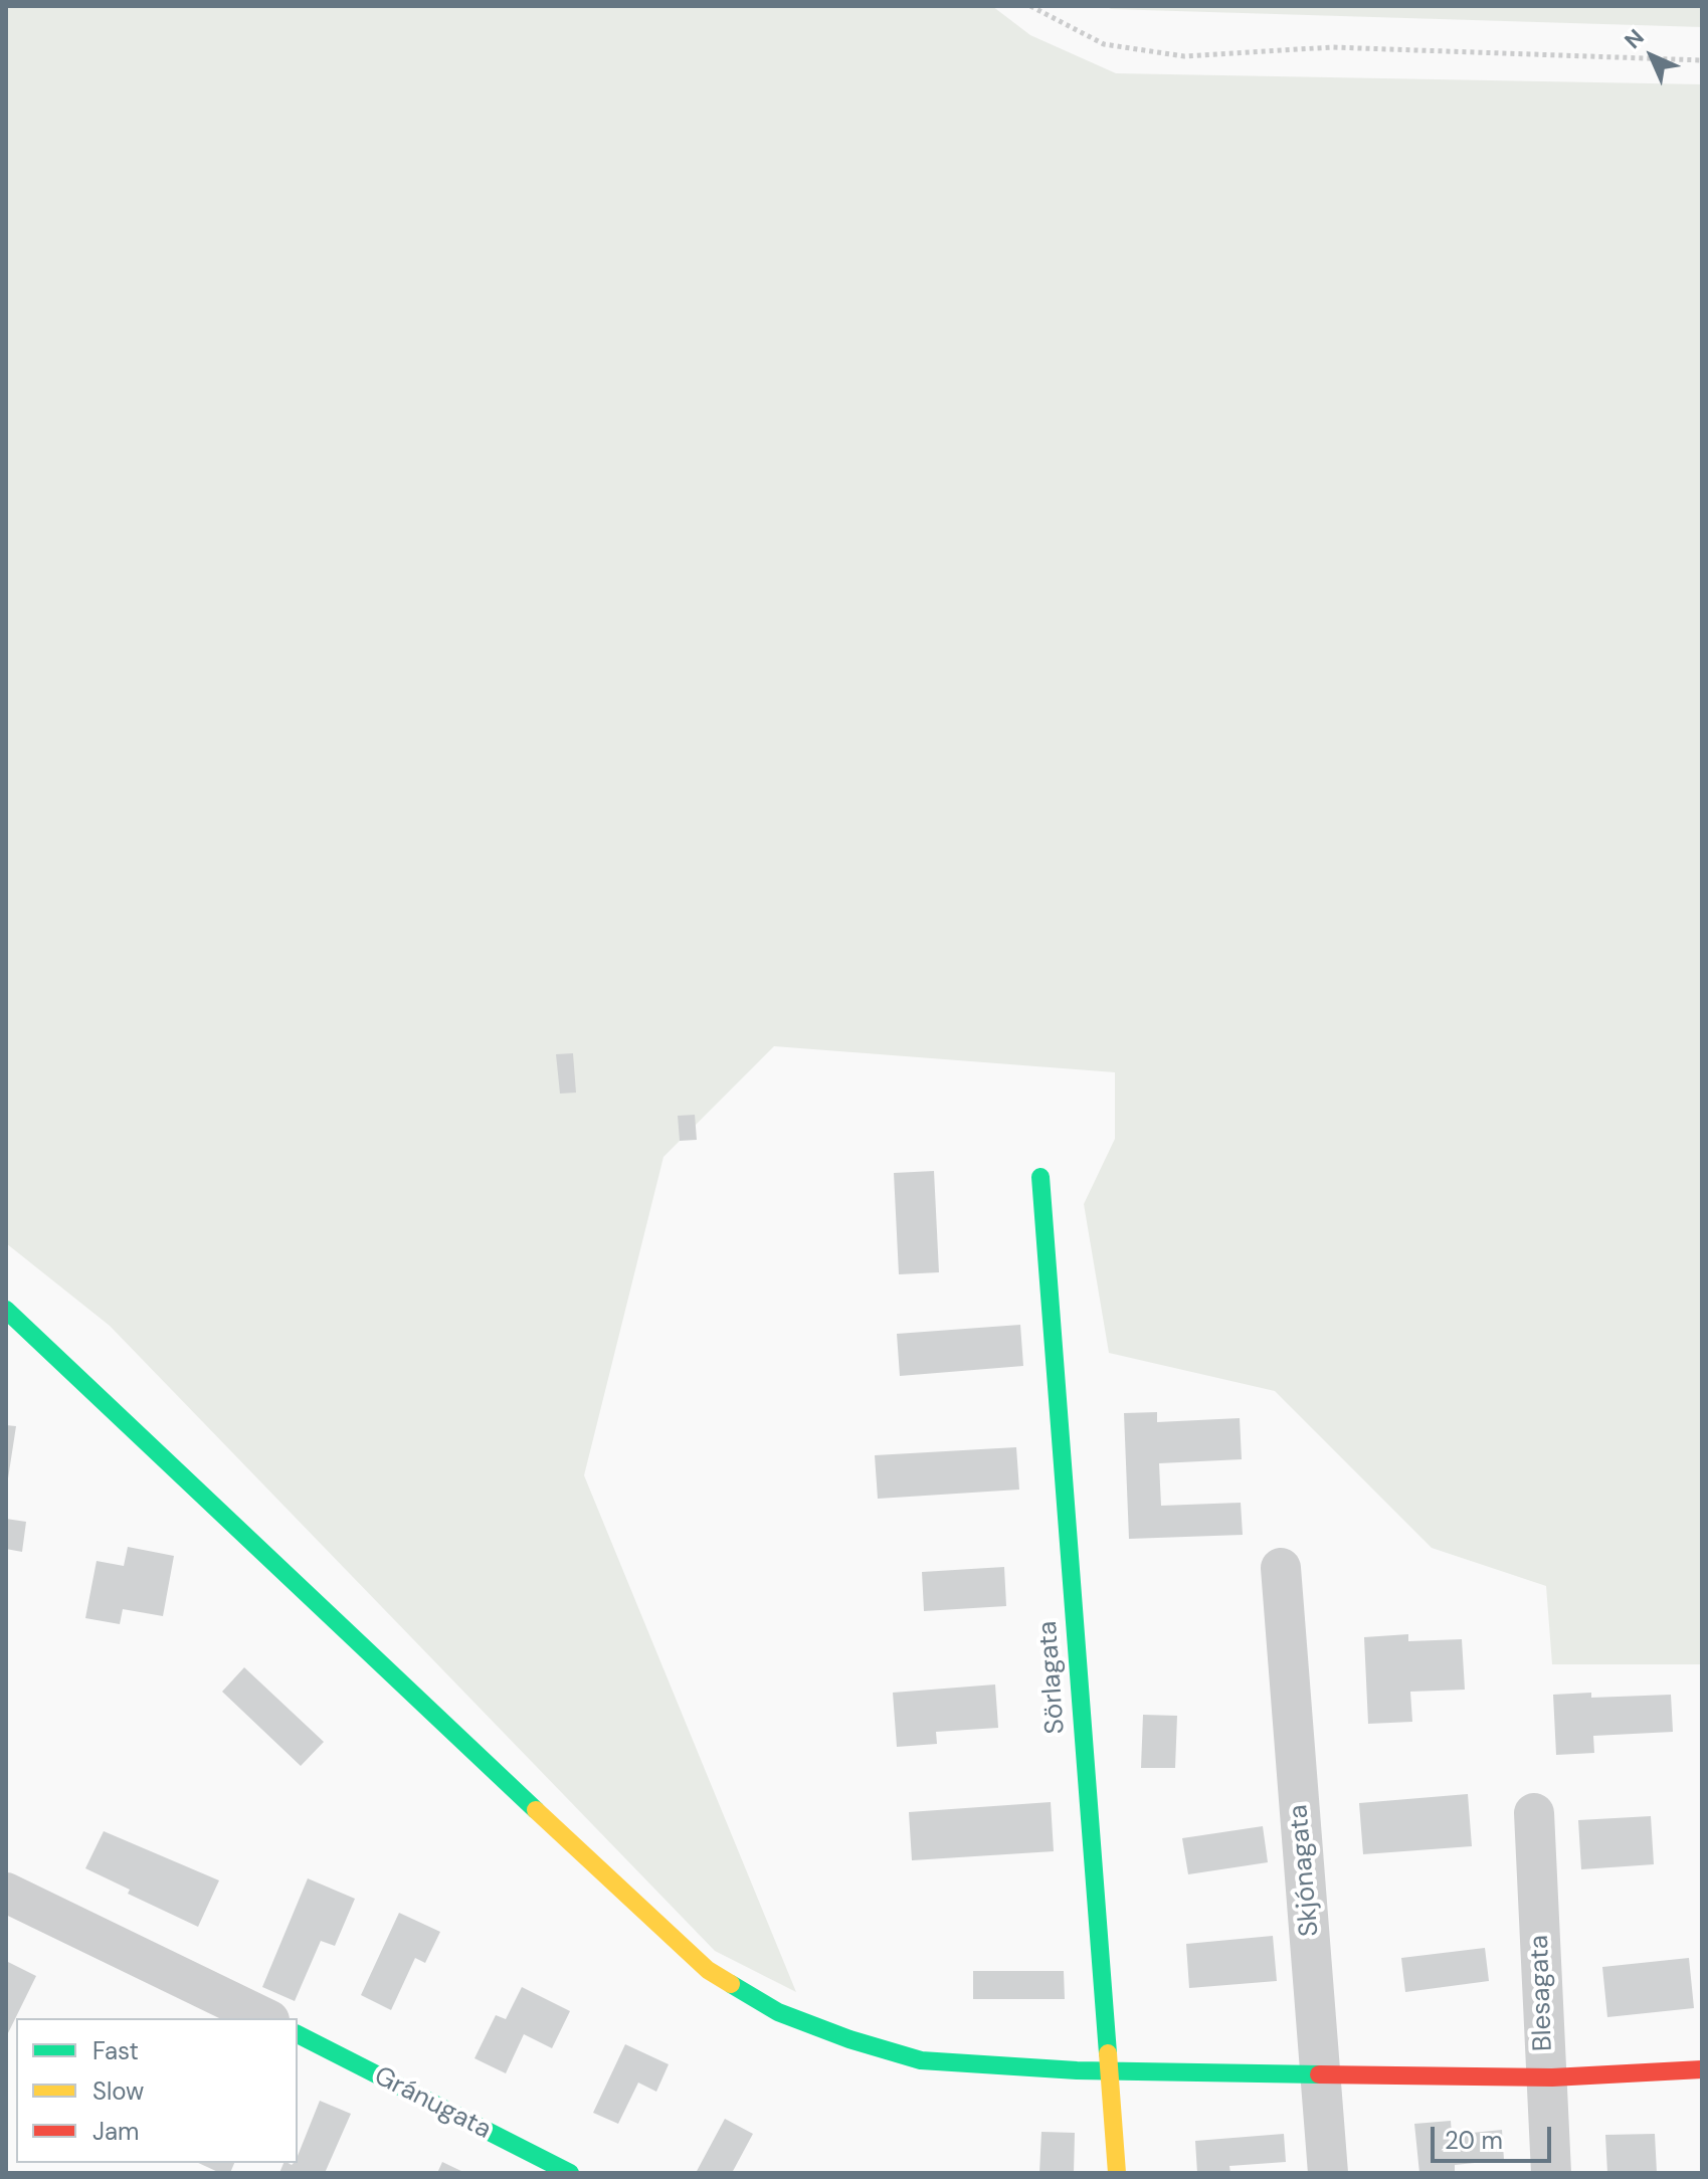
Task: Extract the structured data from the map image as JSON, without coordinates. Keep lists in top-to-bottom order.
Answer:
{
  "streets": {
    "street": [
      "Sörlagata",
      "Skjónagata",
      "Blesagata",
      "Gránugata"
    ]
  },
  "legend": ["Fast", "Slow", "Jam"],
  "scale_bar": "20 m",
  "north": "top left"
}
